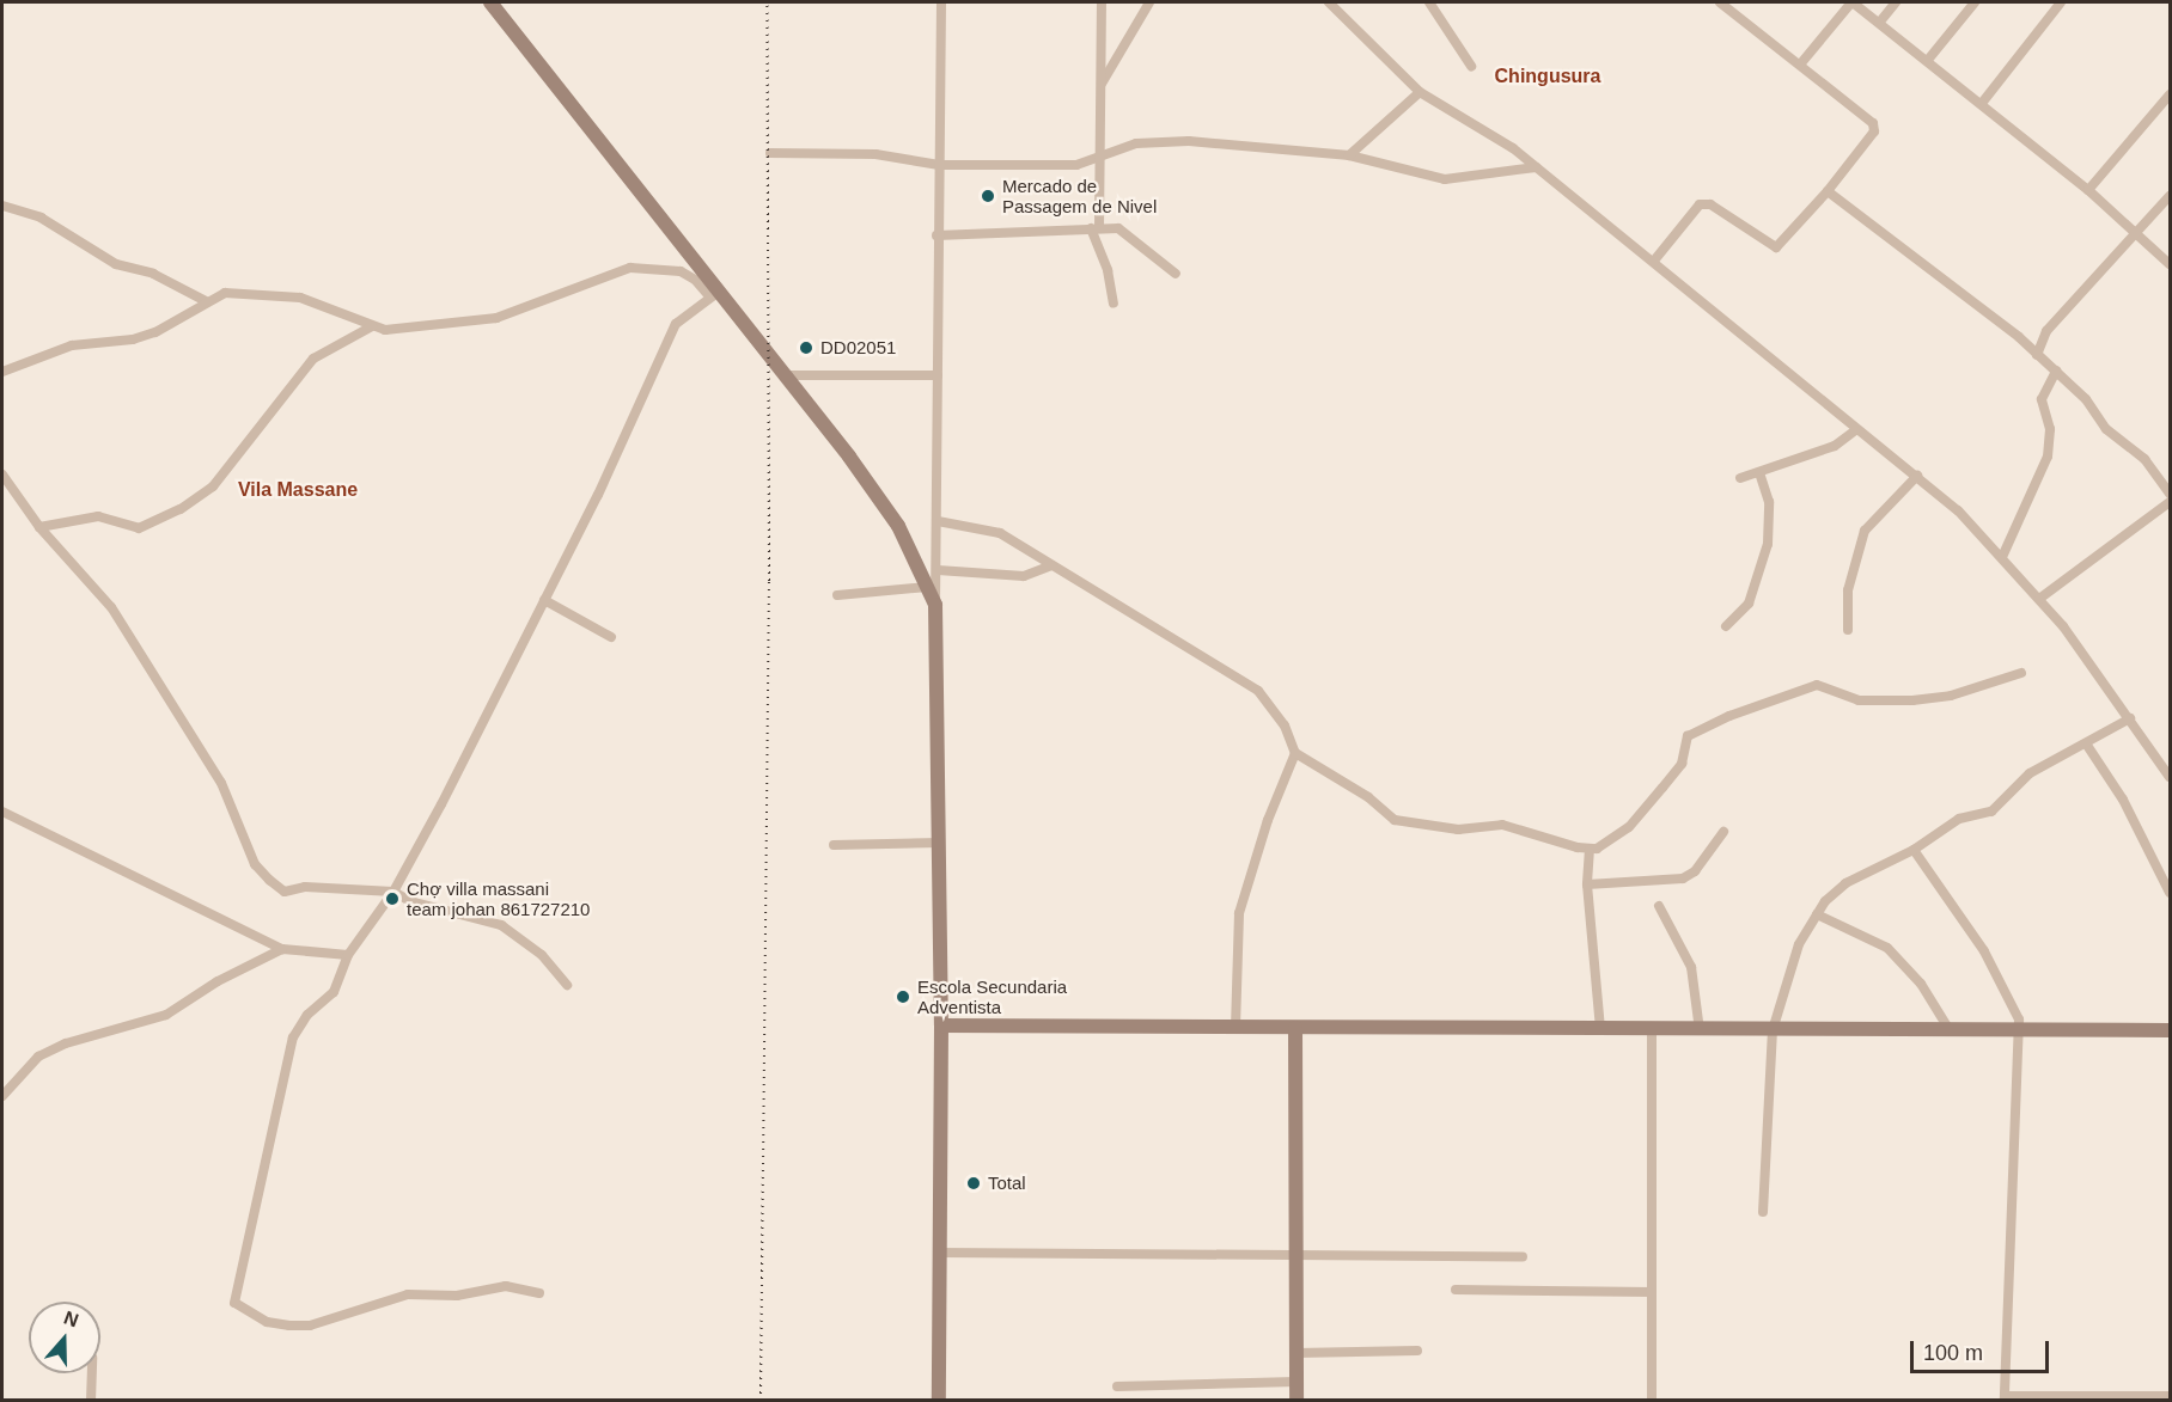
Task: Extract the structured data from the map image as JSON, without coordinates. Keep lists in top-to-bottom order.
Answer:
{
  "districts": ["Chingusura", "Vila Massane"],
  "places": [
    "Mercado de Passagem de Nivel",
    "DD02051",
    "Chợ villa massani team johan 861727210",
    "Escola Secundaria Adventista",
    "Total"
  ],
  "scale_bar": "100 m",
  "north": "top"
}
